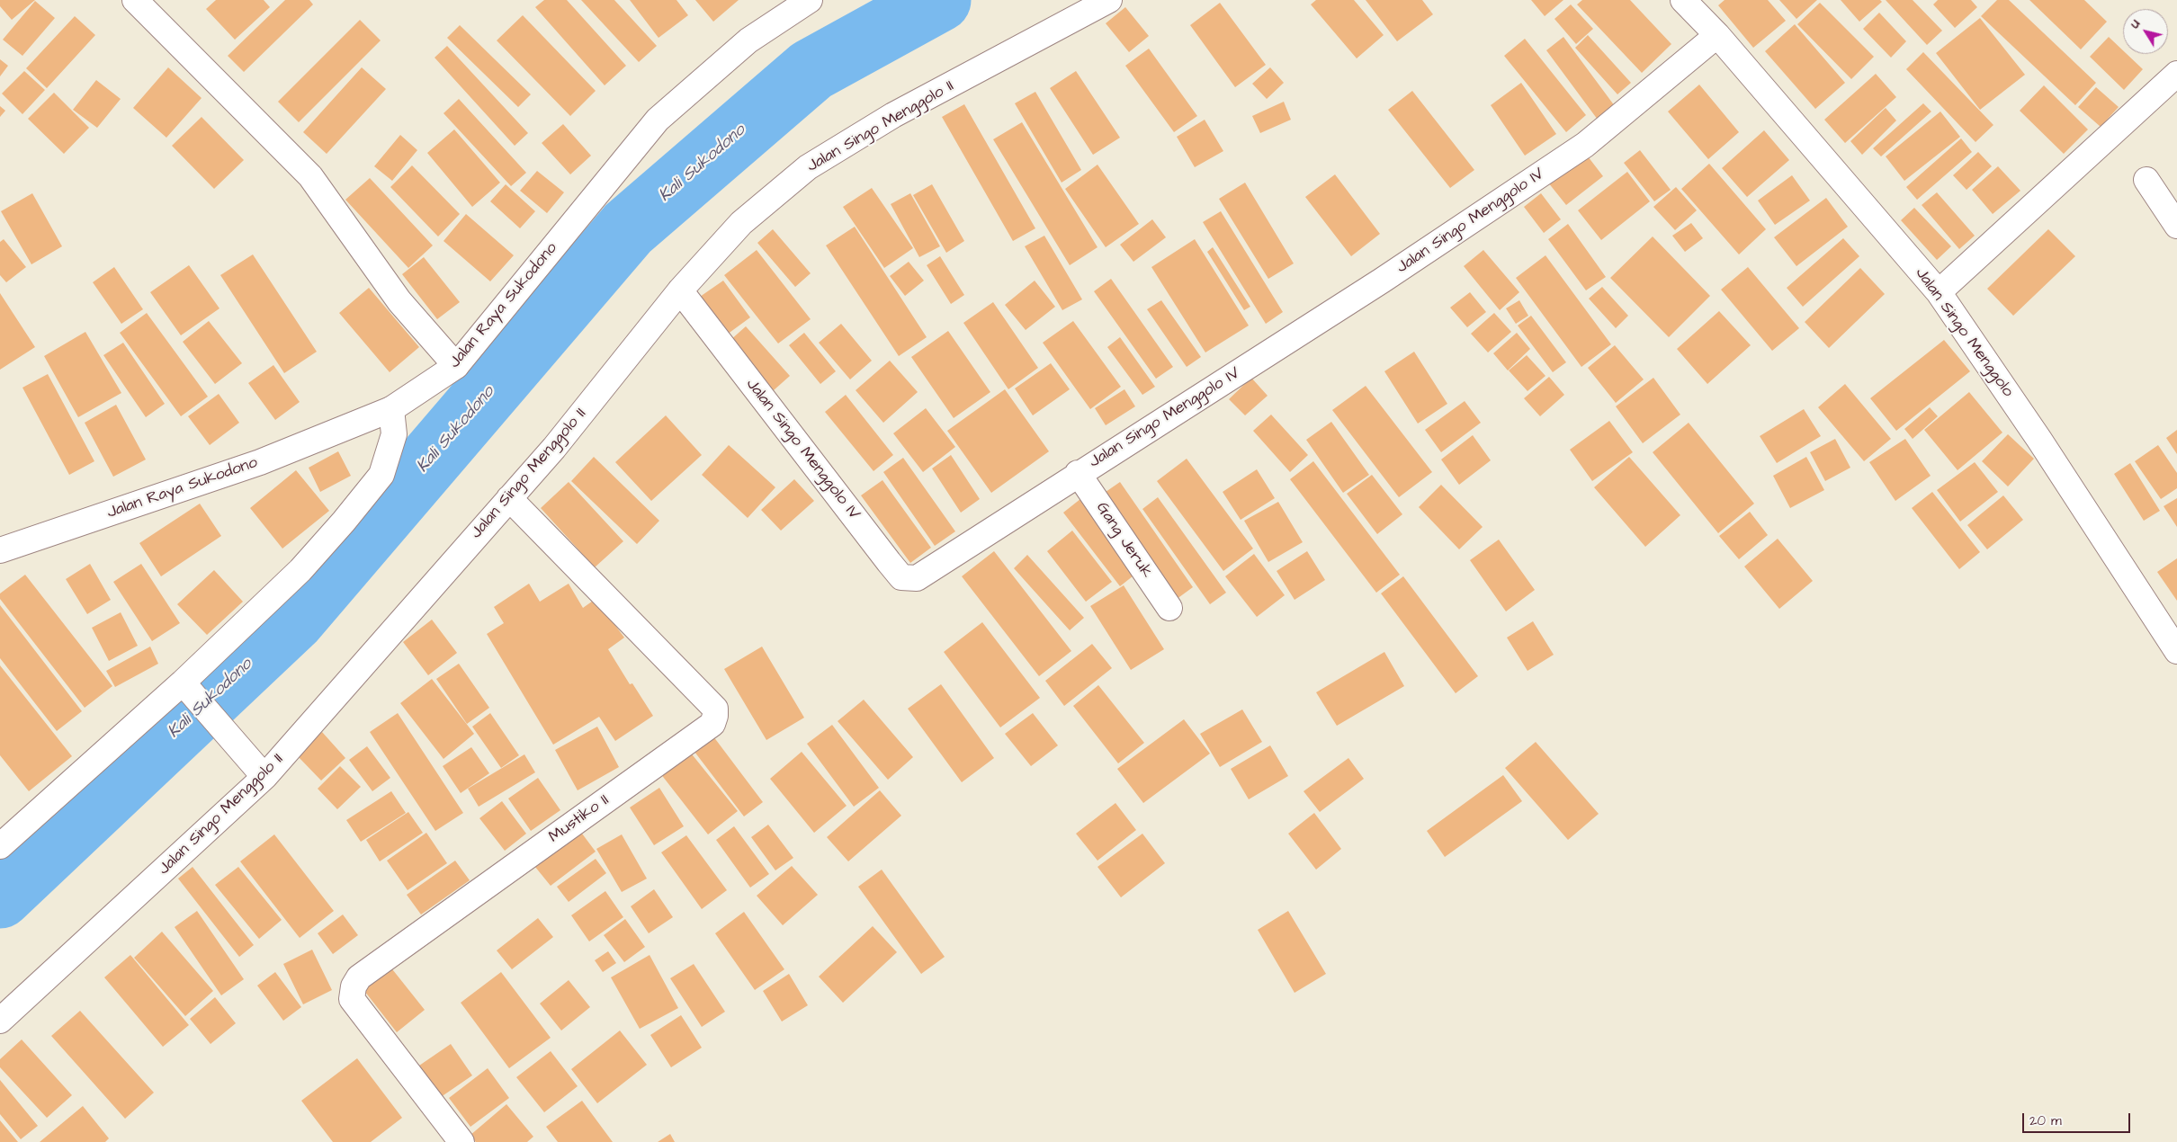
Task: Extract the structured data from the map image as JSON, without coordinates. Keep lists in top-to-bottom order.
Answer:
{
  "streets": {
    "street": [
      "Jalan Singo Menggolo II",
      "Jalan Singo Menggolo IV",
      "Jalan Raya Sukodono",
      "Jalan Singo Menggolo",
      "Gang Jeruk",
      "Mustiko II"
    ]
  },
  "crossings": [
    ["Jalan Singo Menggolo II", "Jalan Singo Menggolo IV"],
    ["Jalan Singo Menggolo II", "Mustiko II"],
    ["Jalan Singo Menggolo IV", "Jalan Singo Menggolo"],
    ["Jalan Singo Menggolo IV", "Gang Jeruk"]
  ],
  "water": ["Kali Sukodono"],
  "scale_bar": "20 m",
  "north": "top left"
}
